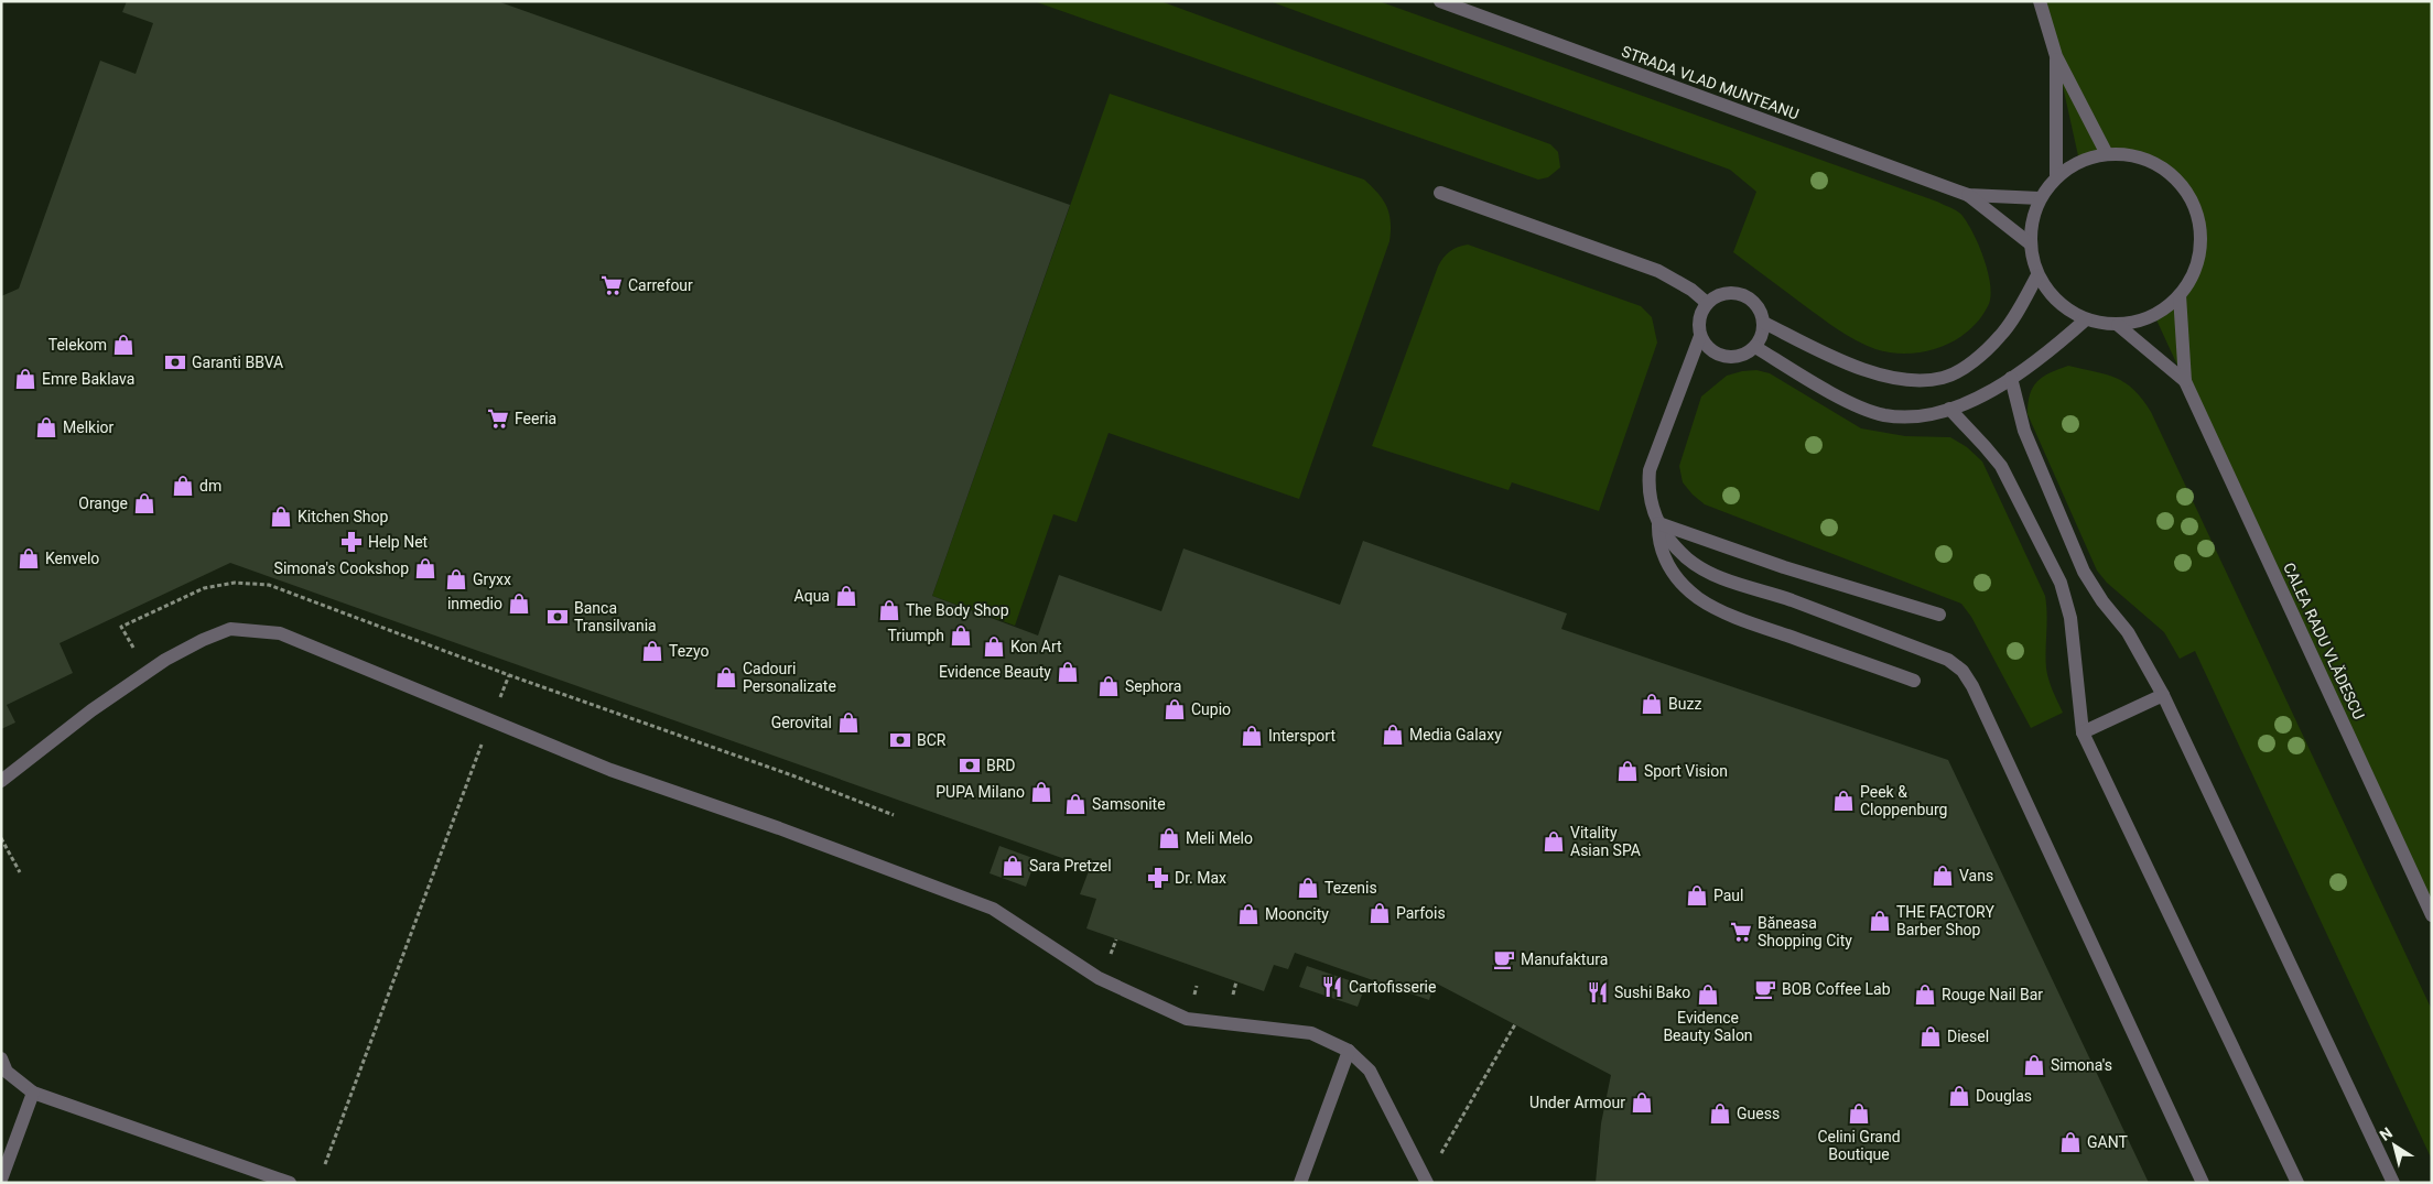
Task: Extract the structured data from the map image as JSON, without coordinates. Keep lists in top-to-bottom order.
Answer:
{
  "streets": {
    "street": ["STRADA VLAD MUNTEANU", "CALEA RADU VLĂDESCU"]
  },
  "crossings": [
    ["STRADA VLAD MUNTEANU", "CALEA RADU VLĂDESCU"]
  ],
  "places": {
    "supermarket": ["Carrefour", "Feeria", "Băneasa Shopping City"],
    "shop": [
      "Telekom",
      "Emre Baklava",
      "Melkior",
      "dm",
      "Orange",
      "Kitchen Shop",
      "Kenvelo",
      "Simona's Cookshop",
      "Gryxx",
      "Aqua",
      "inmedio",
      "The Body Shop",
      "Triumph",
      "Kon Art",
      "Tezyo",
      "Evidence Beauty",
      "Cadouri Personalizate",
      "Sephora",
      "Buzz",
      "Cupio",
      "Gerovital",
      "Media Galaxy",
      "Intersport",
      "Sport Vision",
      "PUPA Milano",
      "Peek & Cloppenburg",
      "Samsonite",
      "Meli Melo",
      "Vitality Asian SPA",
      "Sara Pretzel",
      "Vans",
      "Tezenis",
      "Paul",
      "Parfois",
      "Mooncity",
      "THE FACTORY Barber Shop",
      "Evidence Beauty Salon",
      "Rouge Nail Bar",
      "Diesel",
      "Simona's",
      "Douglas",
      "Under Armour",
      "Guess",
      "Celini Grand Boutique",
      "GANT"
    ],
    "bank": [
      "Garanti BBVA",
      "Banca Transilvania",
      "BCR",
      "BRD"
    ],
    "pharmacy": ["Help Net", "Dr. Max"],
    "cafe": ["Manufaktura", "BOB Coffee Lab"],
    "restaurant": ["Cartofisserie", "Sushi Bako"]
  },
  "north": "top left"
}
